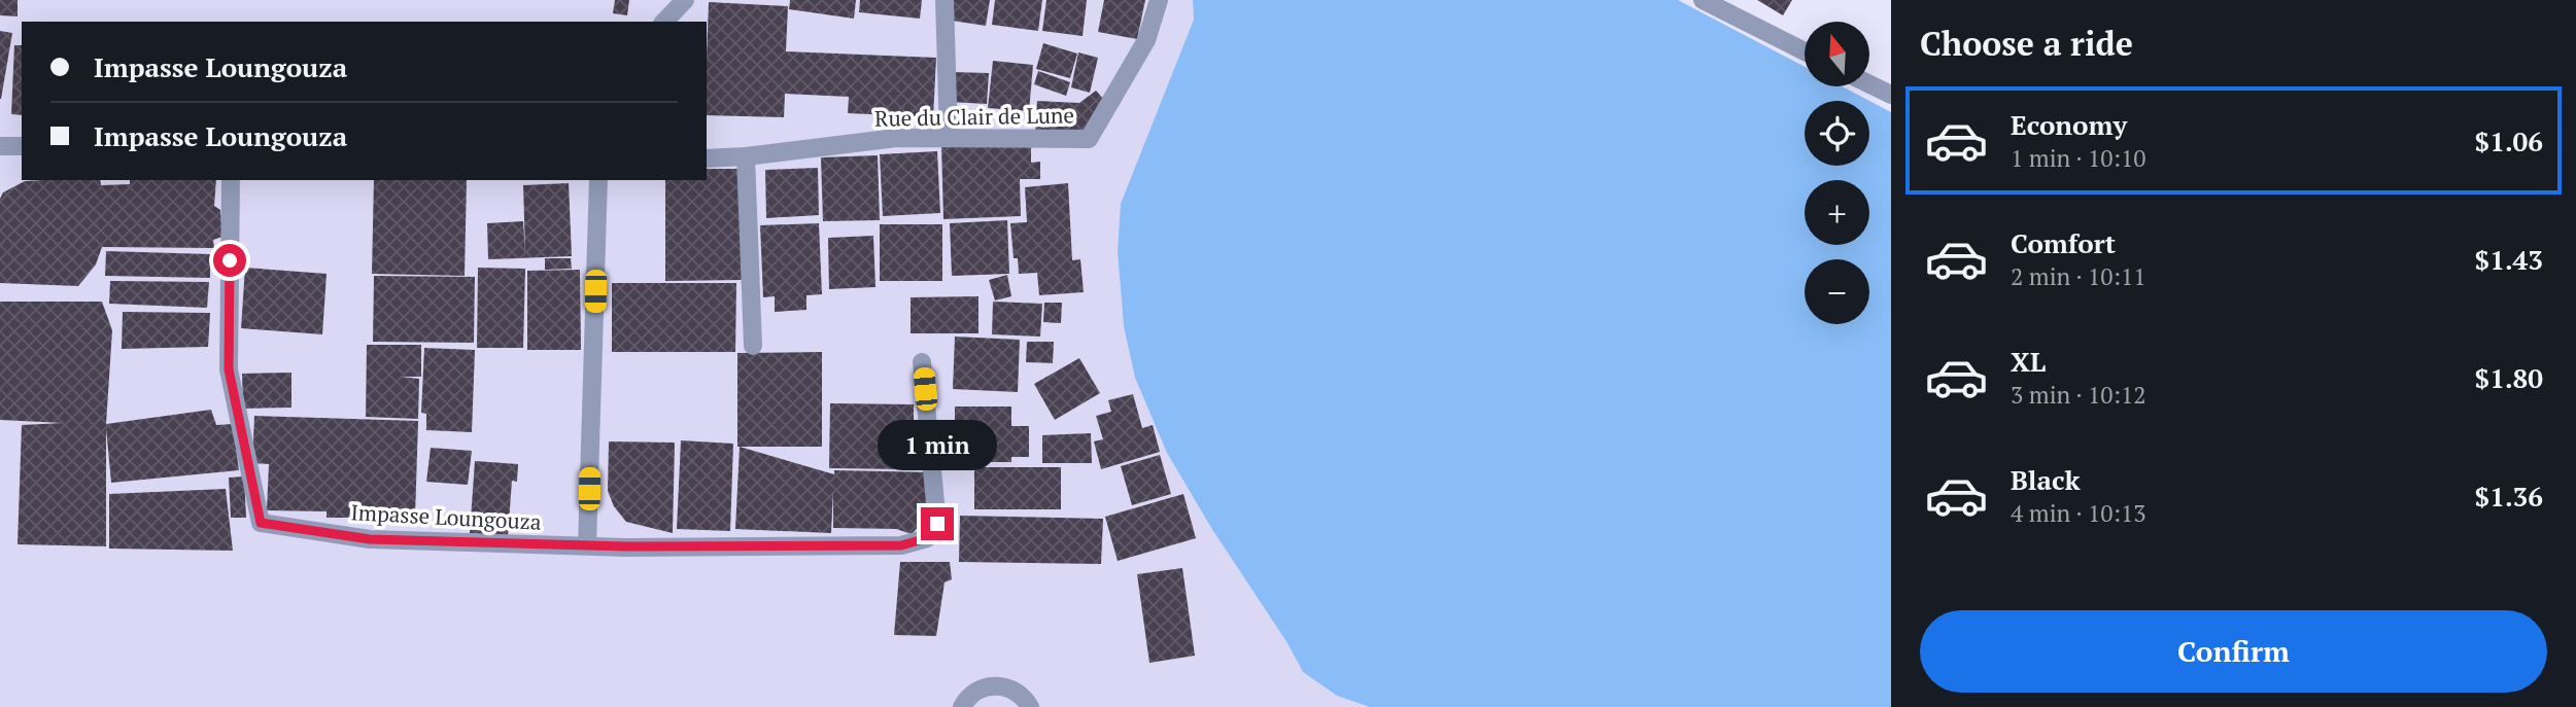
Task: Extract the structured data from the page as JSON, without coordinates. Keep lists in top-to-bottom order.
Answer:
{
  "streets": {
    "street": ["Rue du Clair de Lune", "Impasse Loungouza"]
  },
  "north": "top",
  "page": {
    "heading": "Choose a ride",
    "map_buttons": ["+", "−"],
    "banner": ["Impasse Loungouza", "Impasse Loungouza"],
    "list": [
      {
        "name": "Economy",
        "note": "1 min · 10:10",
        "value": "$1.06"
      },
      {
        "name": "Comfort",
        "note": "2 min · 10:11",
        "value": "$1.43"
      },
      {
        "name": "XL",
        "note": "3 min · 10:12",
        "value": "$1.80"
      },
      {
        "name": "Black",
        "note": "4 min · 10:13",
        "value": "$1.36"
      }
    ],
    "bubble": "1 min",
    "buttons": "Confirm"
  }
}
